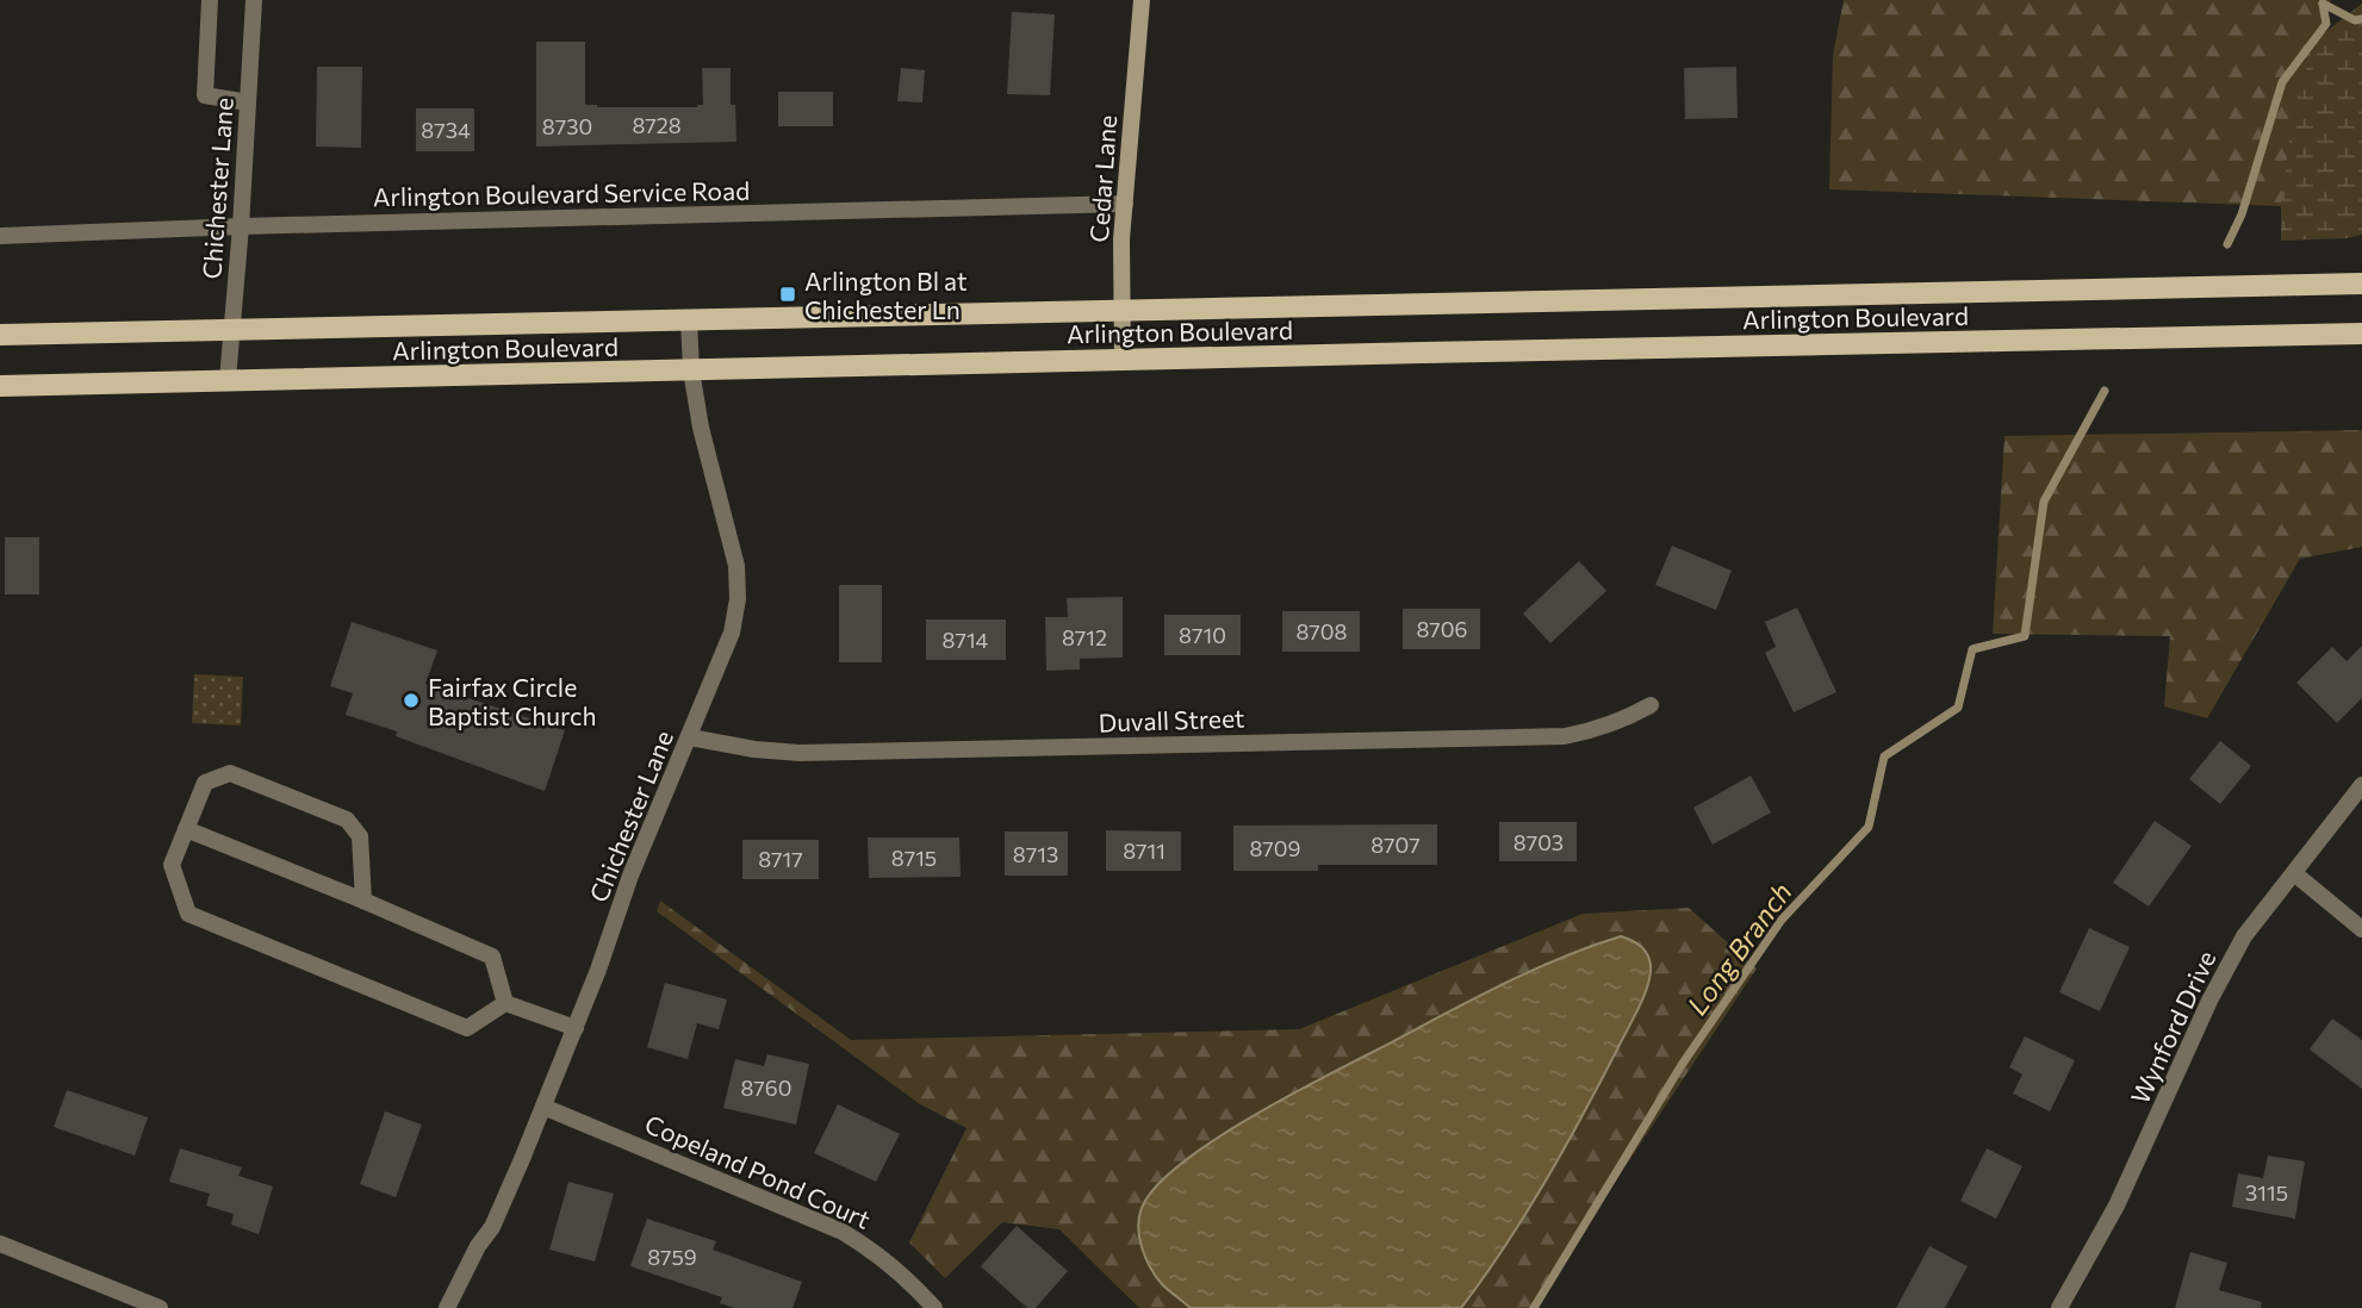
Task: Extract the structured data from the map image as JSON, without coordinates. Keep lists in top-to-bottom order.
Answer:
{
  "streets": {
    "main road": ["Cedar Lane", "Arlington Boulevard"],
    "street": [
      "Chichester Lane",
      "Arlington Boulevard Service Road",
      "Duvall Street",
      "Wynford Drive",
      "Copeland Pond Court"
    ]
  },
  "crossings": [
    ["Cedar Lane", "Arlington Boulevard Service Road"],
    ["Cedar Lane", "Arlington Boulevard"],
    ["Chichester Lane", "Arlington Boulevard Service Road"],
    ["Chichester Lane", "Arlington Boulevard"],
    ["Chichester Lane", "Duvall Street"],
    ["Chichester Lane", "Copeland Pond Court"]
  ],
  "water": ["Long Branch"],
  "places": {
    "transit": ["Arlington Bl at Chichester Ln"],
    "other": ["Fairfax Circle Baptist Church"]
  },
  "house_numbers": [
    "8728",
    "8730",
    "8734",
    "8706",
    "8708",
    "8710",
    "8712",
    "8714",
    "8703",
    "8707",
    "8709",
    "8711",
    "8713",
    "8715",
    "8717",
    "8760",
    "3115",
    "8759"
  ]
}
